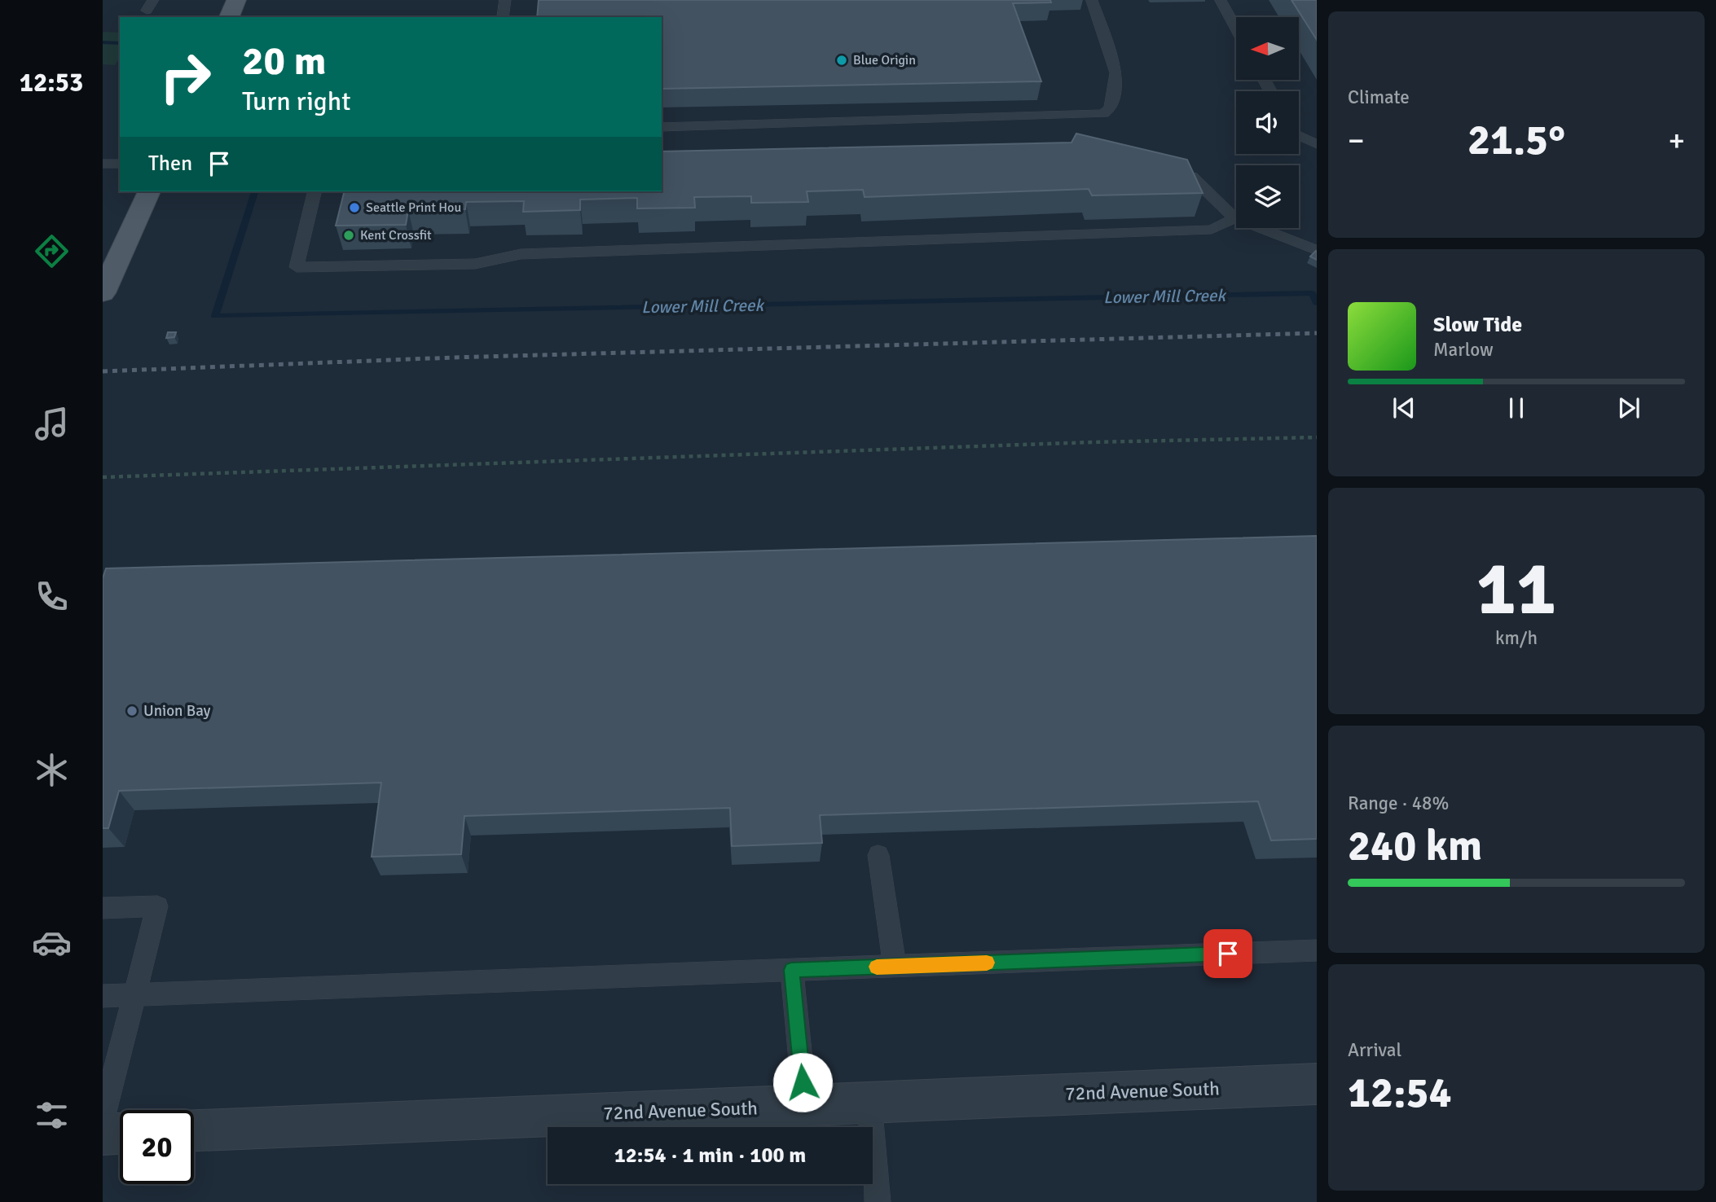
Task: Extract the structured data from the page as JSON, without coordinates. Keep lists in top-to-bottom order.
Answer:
{
  "streets": {
    "street": ["72nd Avenue South"]
  },
  "water": ["Lower Mill Creek"],
  "places": [
    "Blue Origin",
    "Seattle Print Hou",
    "Kent Crossfit",
    "Union Bay"
  ],
  "north": "left",
  "page": {
    "tabs": "12:53",
    "tile": [
      "Climate",
      ["11", "km/h"],
      ["Range · 48%", "240 km"],
      ["Arrival", "12:54"]
    ],
    "turn": ["20 m", "Turn right"],
    "heat": ["−", "21.5°", "+"],
    "then": "Then",
    "song": ["Slow Tide", "Marlow"],
    "limit": "20",
    "trip": "12:54 · 1 min · 100 m"
  }
}
